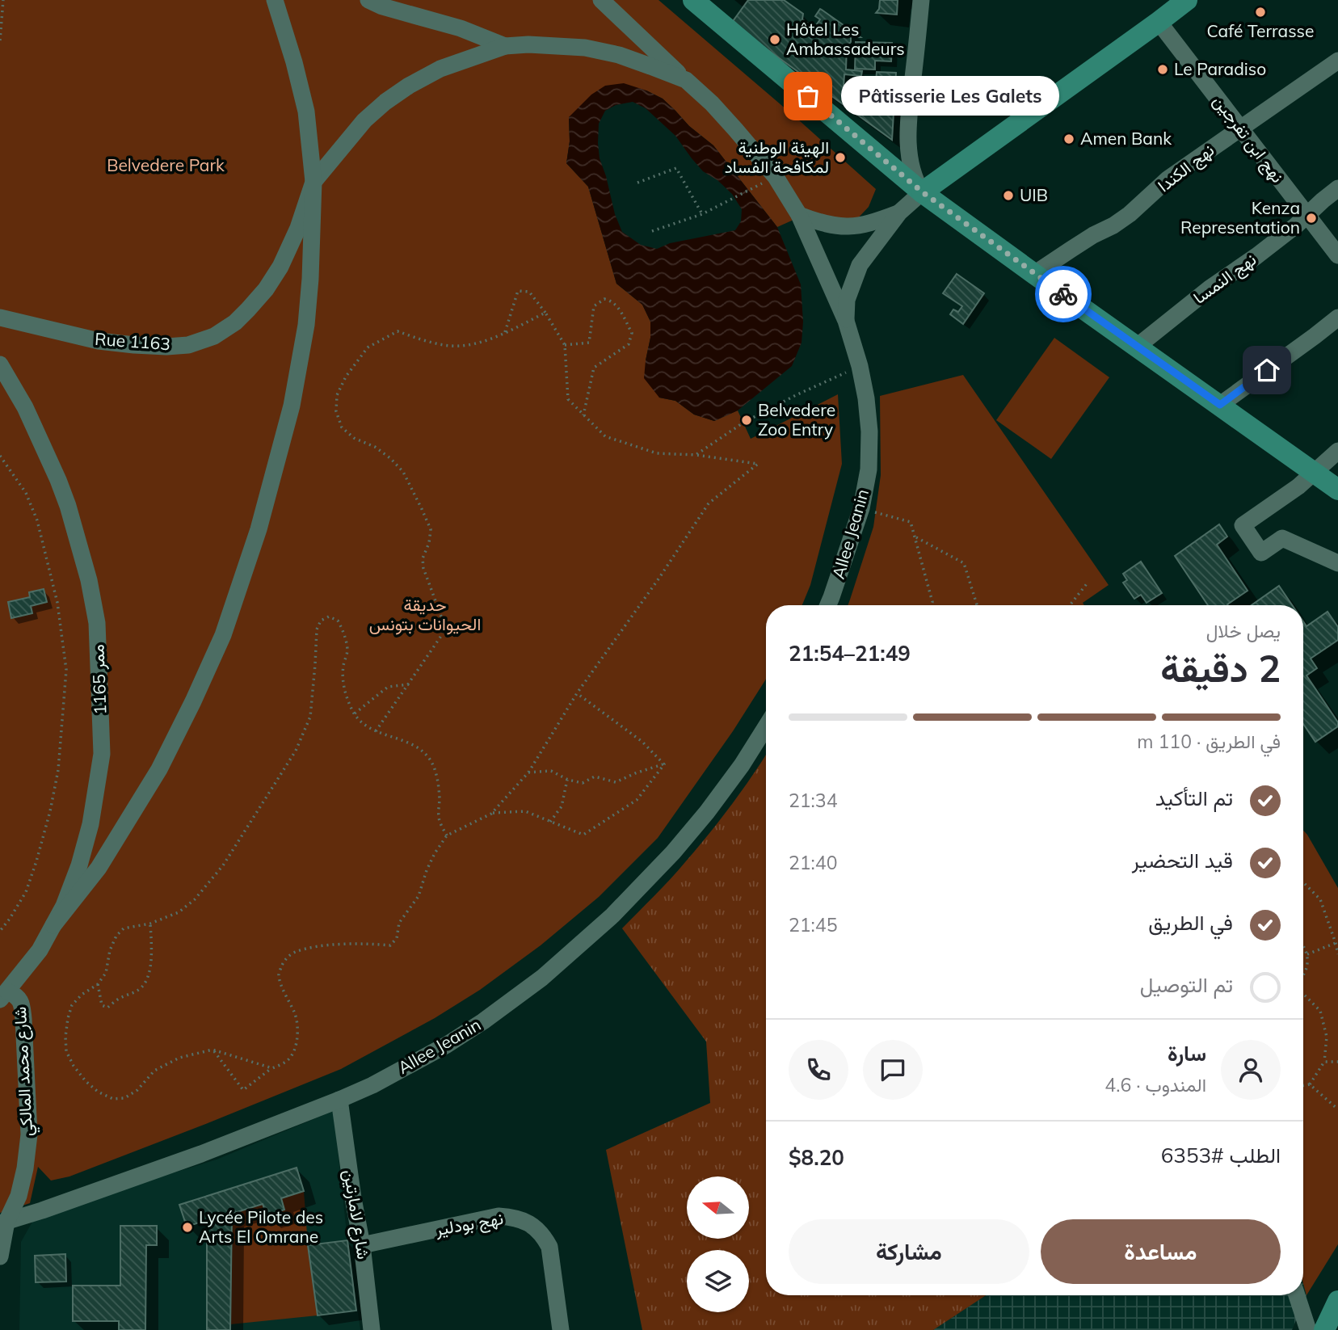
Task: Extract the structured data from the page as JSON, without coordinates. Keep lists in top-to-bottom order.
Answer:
{
  "streets": {
    "street": [
      "نهج ابن تفرجين",
      "نهج الكندا",
      "نهج النمسا",
      "Rue 1163",
      "Allee Jeanin",
      "ممر 1165",
      "شارع محمد المالكي",
      "شارع لامارتين",
      "نهج بودلير"
    ]
  },
  "crossings": [
    ["نهج ابن تفرجين", "نهج الكندا"],
    ["نهج ابن تفرجين", "نهج النمسا"],
    ["Allee Jeanin", "شارع محمد المالكي"],
    ["Allee Jeanin", "شارع لامارتين"],
    ["ممر 1165", "شارع محمد المالكي"],
    ["شارع لامارتين", "نهج بودلير"]
  ],
  "parks": ["Belvedere Park", "حديقة الحيوانات بتونس"],
  "places": [
    "Café Terrasse",
    "Hôtel Les Ambassadeurs",
    "Le Paradiso",
    "Pâtisserie Les Galets",
    "Amen Bank",
    "الهيئة الوطنية لمكافحة الفساد",
    "UIB",
    "Kenza Representation",
    "Belvedere Zoo Entry",
    "Lycée Pilote des Arts El Omrane"
  ],
  "north": "left",
  "page": {
    "bubble": "Pâtisserie Les Galets",
    "heading": ["2 دقيقة", "يصل خلال", "21:49–21:54"],
    "panel": [
      "سارة",
      "المندوب · 4.6",
      "الطلب #6353",
      "$8.20"
    ],
    "bar": "في الطريق · 110 m",
    "list": [
      ["تم التأكيد", "21:34"],
      ["قيد التحضير", "21:40"],
      ["في الطريق", "21:45"],
      "تم التوصيل"
    ],
    "buttons": ["مساعدة", "مشاركة"]
  }
}
